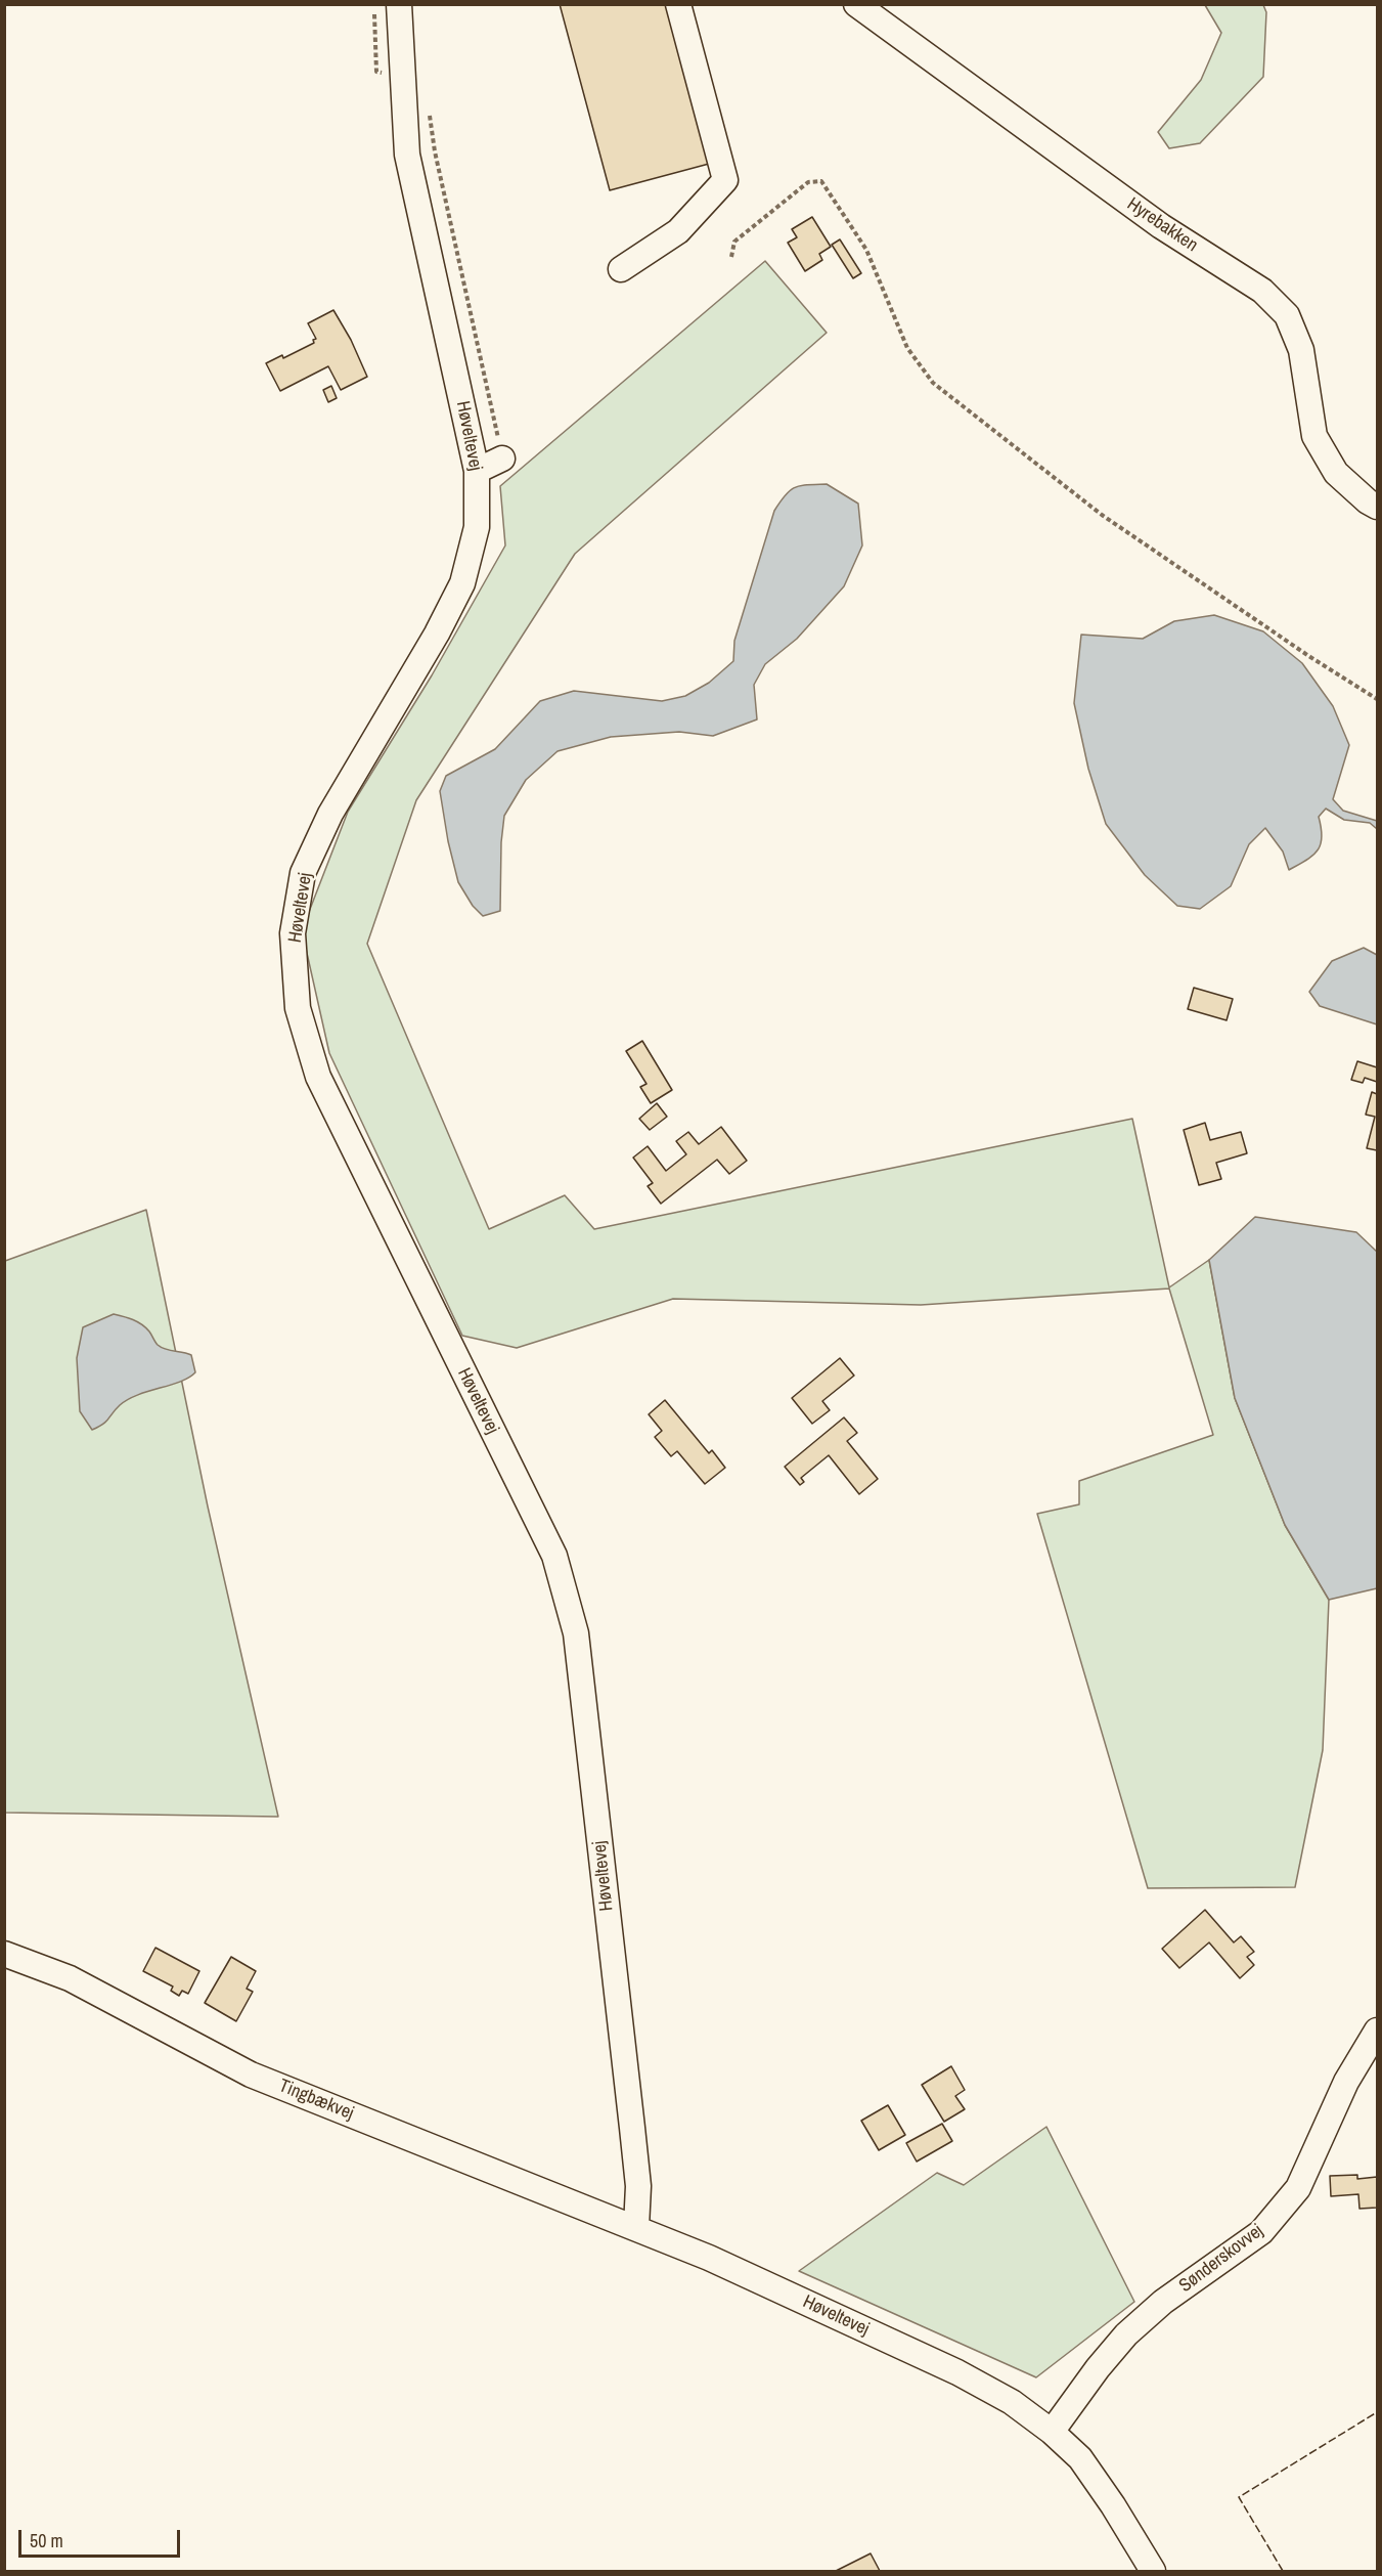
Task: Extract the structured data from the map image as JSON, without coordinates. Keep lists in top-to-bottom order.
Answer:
{
  "streets": {
    "street": [
      "Hyrebakken",
      "Høveltevej",
      "Tingbækvej",
      "Sønderskovvej"
    ]
  },
  "crossings": [
    ["Høveltevej", "Tingbækvej"],
    ["Høveltevej", "Sønderskovvej"]
  ],
  "scale_bar": "50 m"
}
